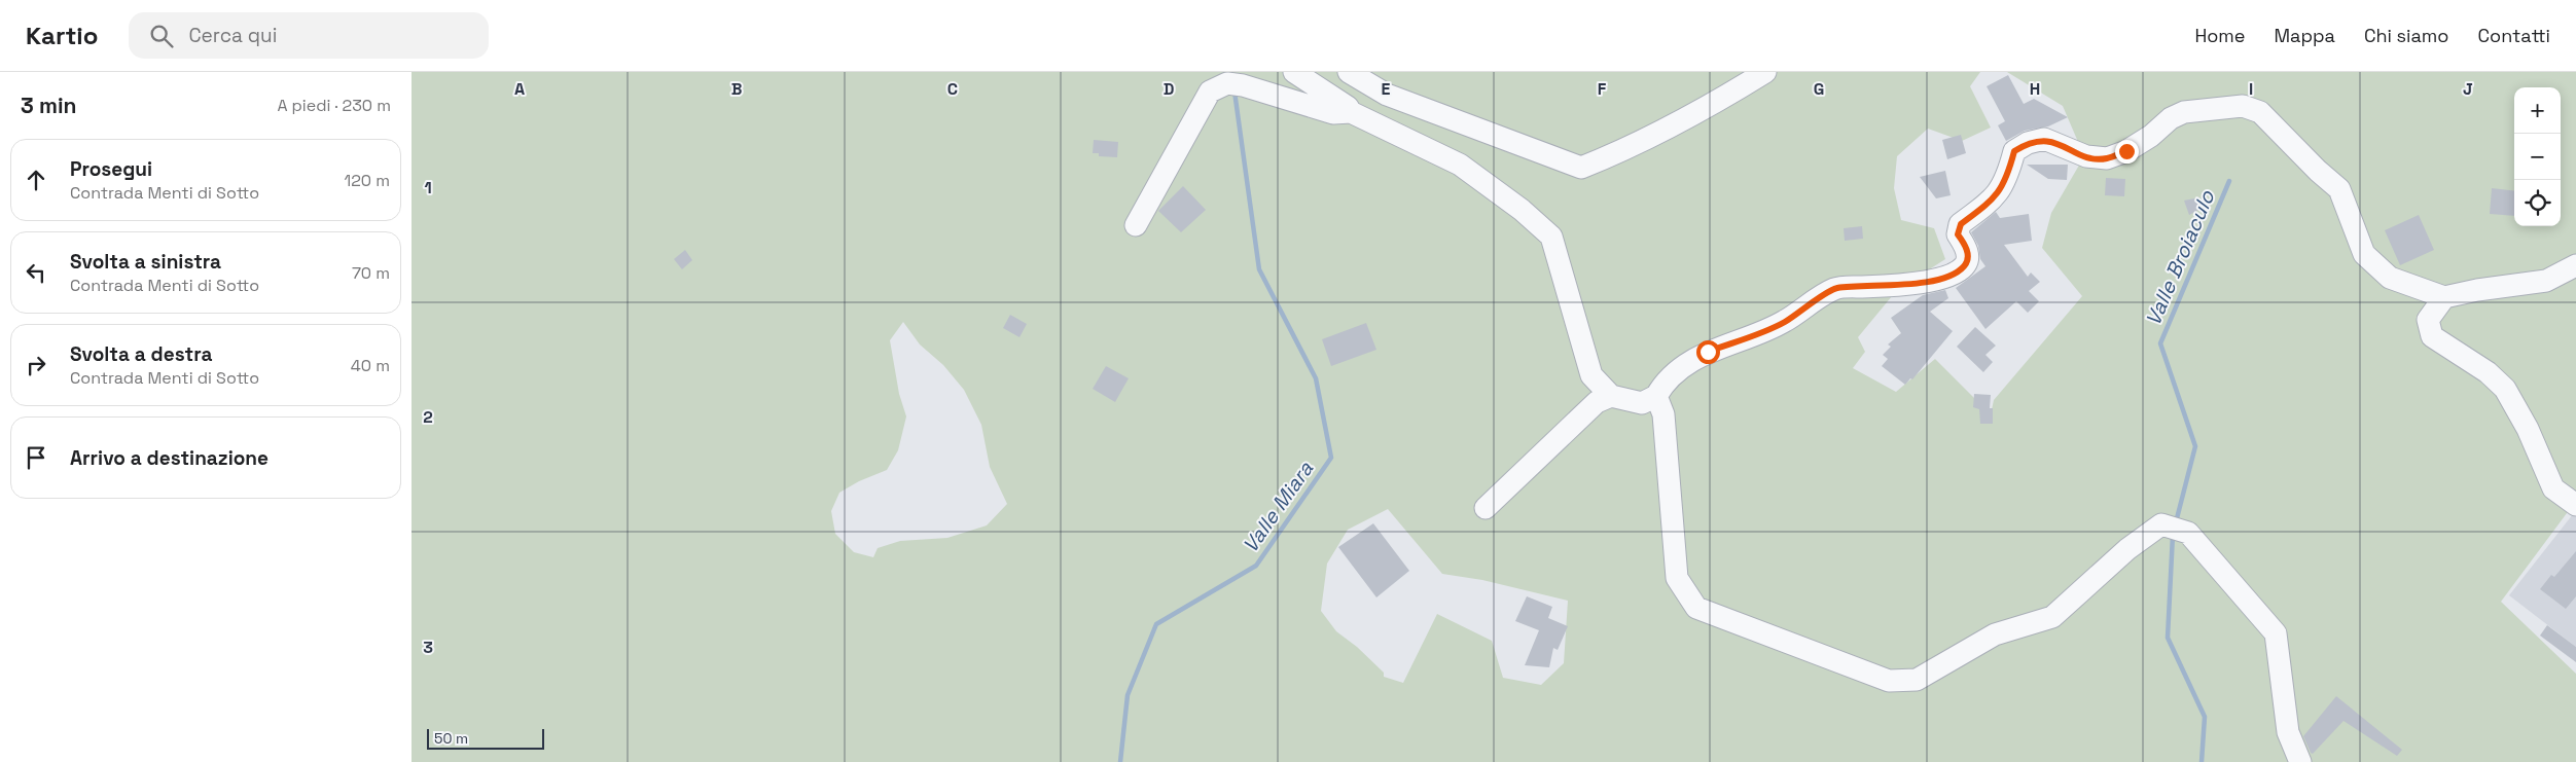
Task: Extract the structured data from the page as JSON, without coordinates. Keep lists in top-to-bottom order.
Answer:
{
  "water": ["Valle Broiaculo", "Valle Miara"],
  "scale_bar": "50 m",
  "page": {
    "header": "Kartio",
    "search": "Cerca qui",
    "nav": [
      "Home",
      "Mappa",
      "Chi siamo",
      "Contatti"
    ],
    "heading": ["3 min", "A piedi · 230 m"],
    "map_buttons": ["+", "−"],
    "list": [
      ["Prosegui", "Contrada Menti di Sotto", "120 m"],
      ["Svolta a sinistra", "Contrada Menti di Sotto", "70 m"],
      ["Svolta a destra", "Contrada Menti di Sotto", "40 m"],
      "Arrivo a destinazione"
    ],
    "scale": "50 m"
  },
  "grid": {
    "columns": [
      "A",
      "B",
      "C",
      "D",
      "E",
      "F",
      "G",
      "H",
      "I",
      "J"
    ],
    "rows": ["1", "2", "3"]
  }
}
